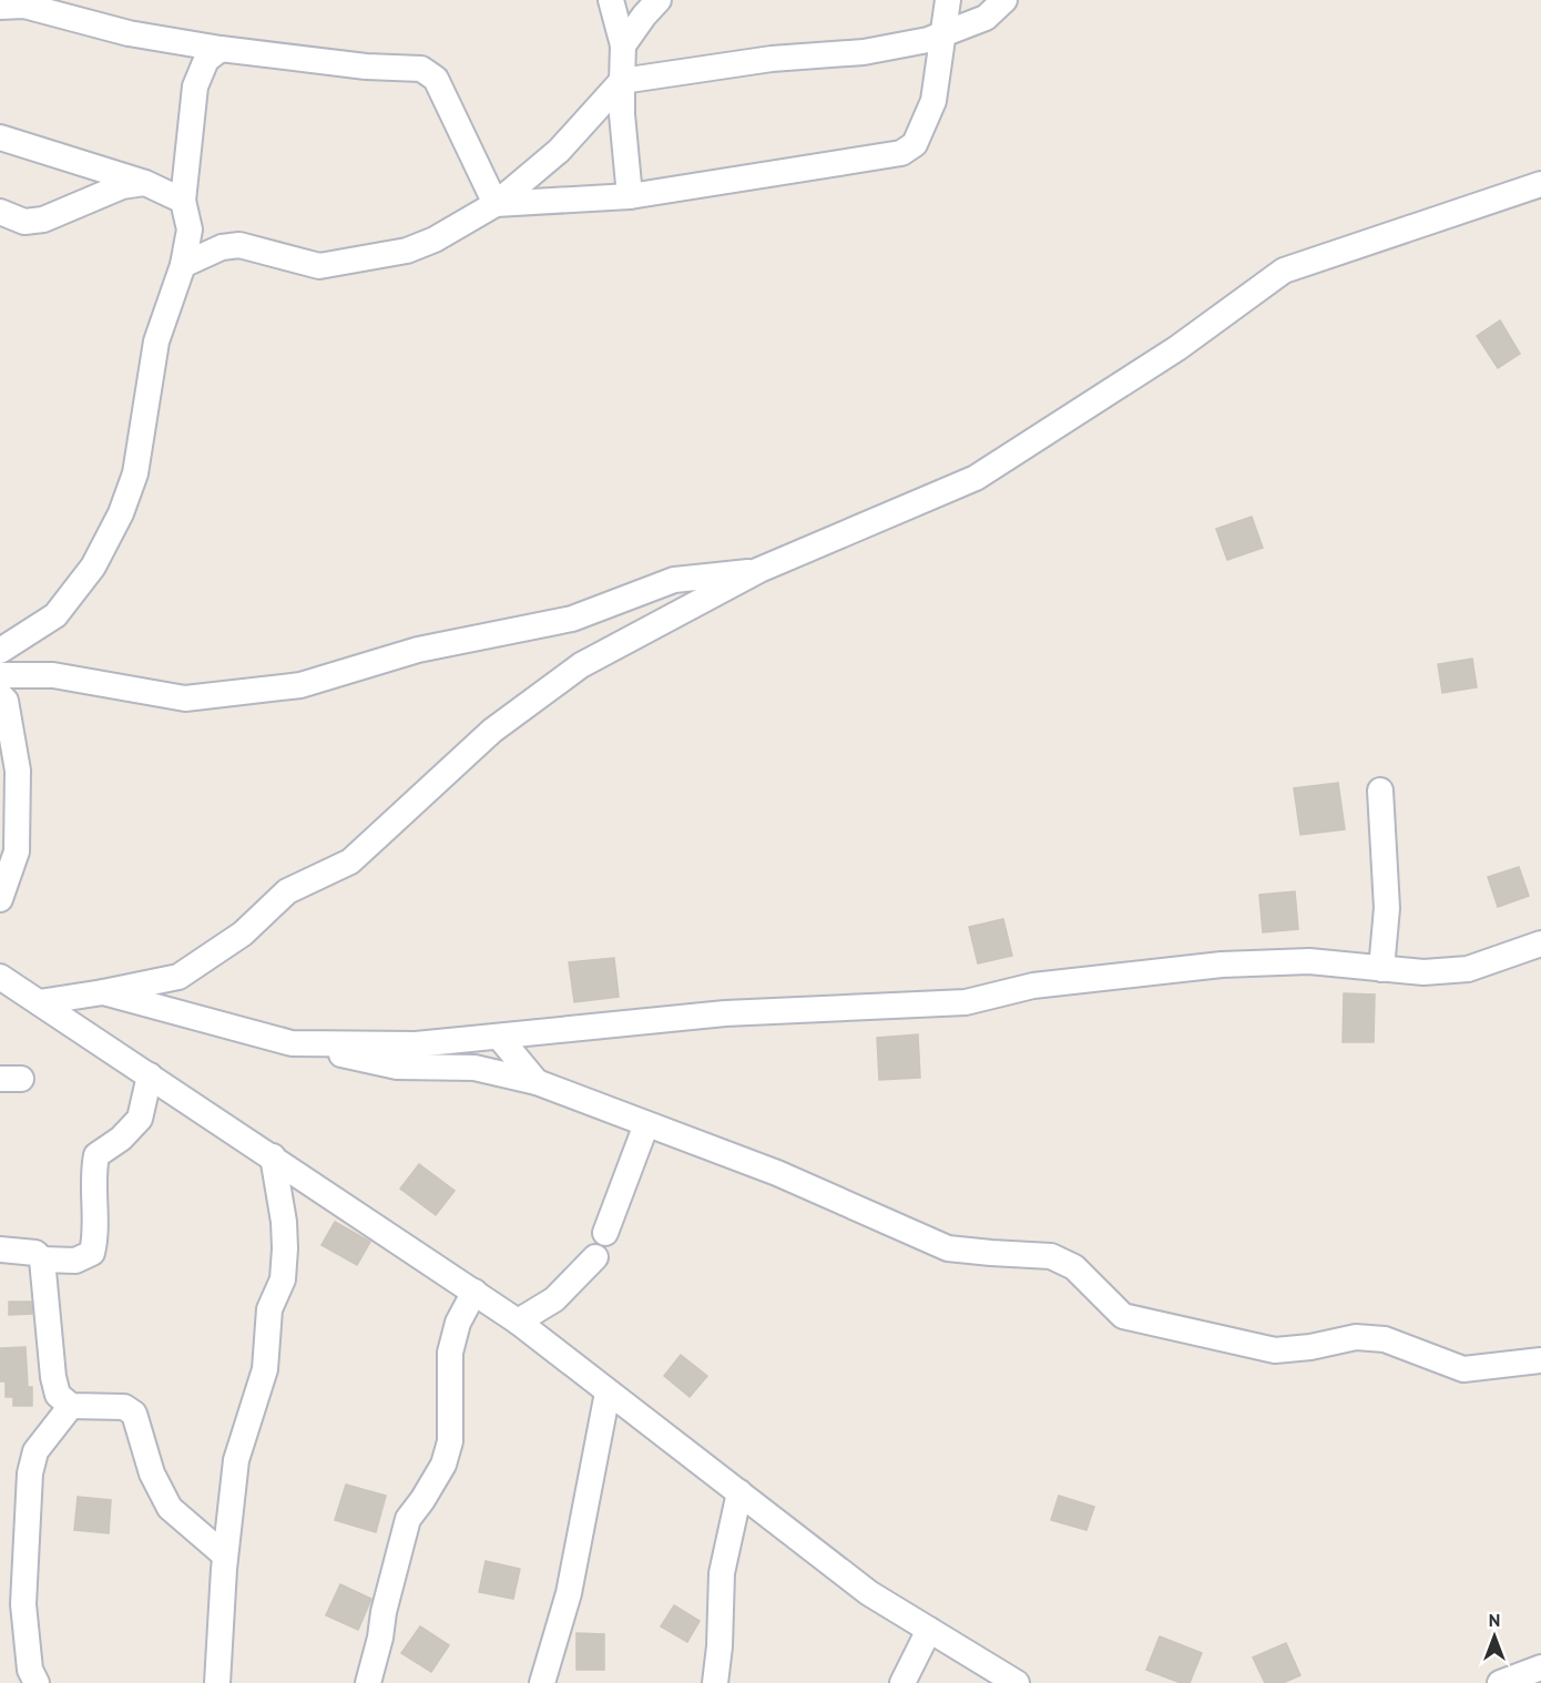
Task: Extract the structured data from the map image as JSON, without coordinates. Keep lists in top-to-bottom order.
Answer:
{
  "north": "top"
}
